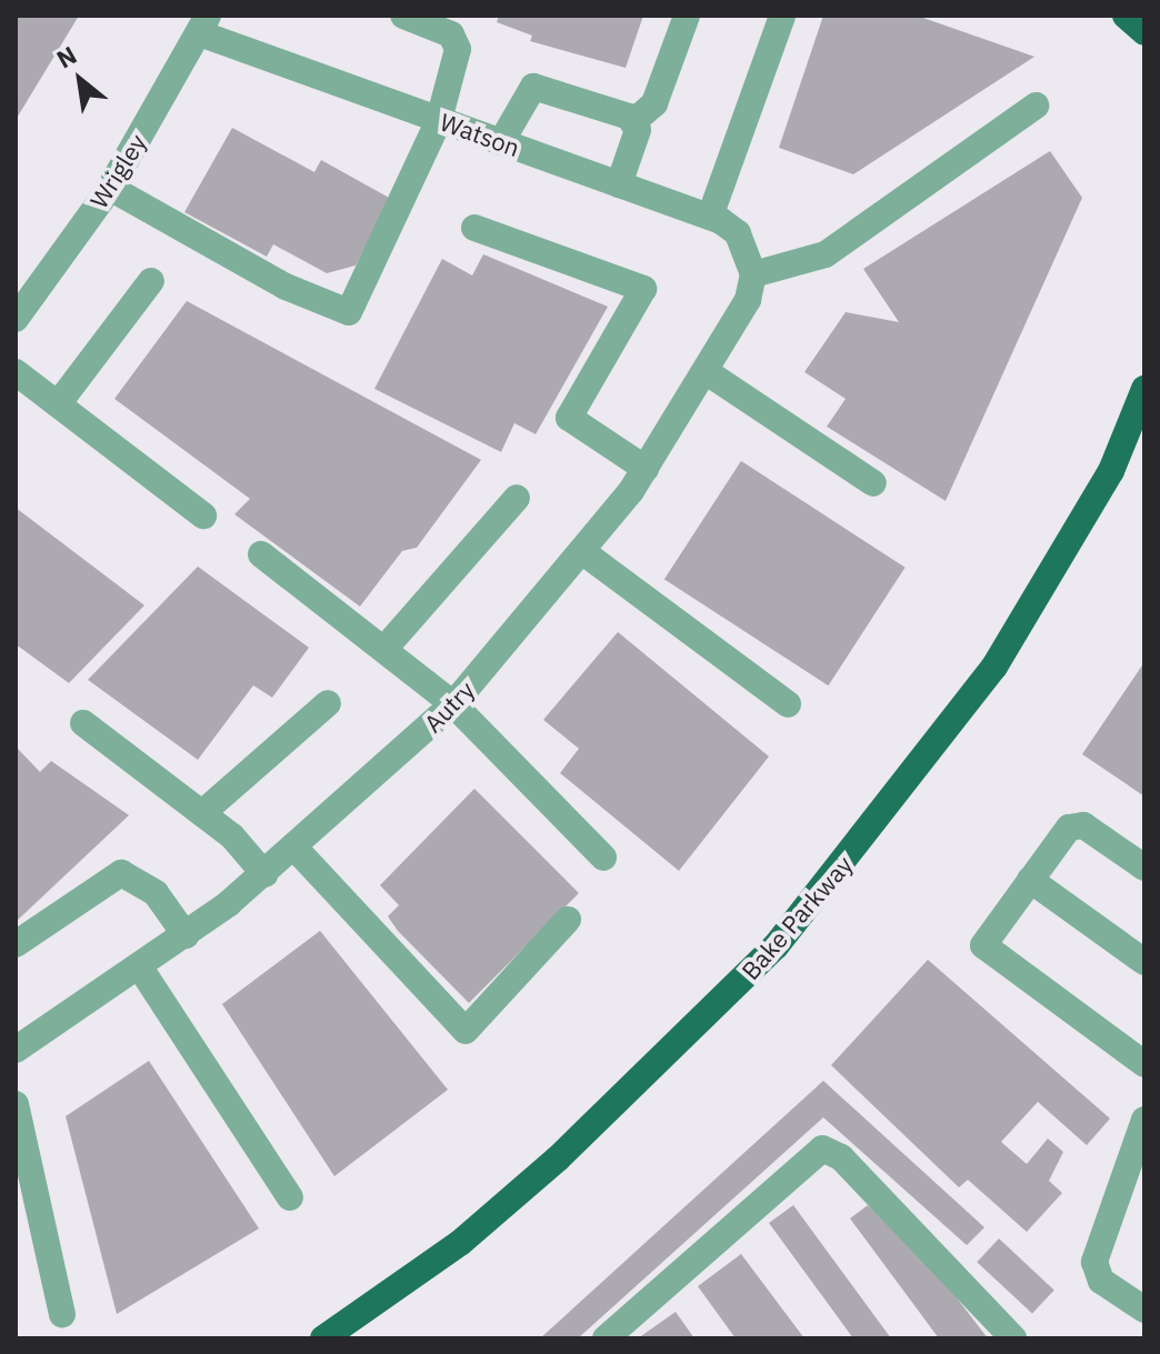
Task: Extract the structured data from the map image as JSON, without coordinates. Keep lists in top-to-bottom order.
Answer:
{
  "streets": {
    "main road": ["Bake Parkway"],
    "street": ["Watson", "Wrigley", "Autry"]
  },
  "crossings": [
    ["Watson", "Wrigley"],
    ["Watson", "Autry"]
  ],
  "north": "top left"
}
